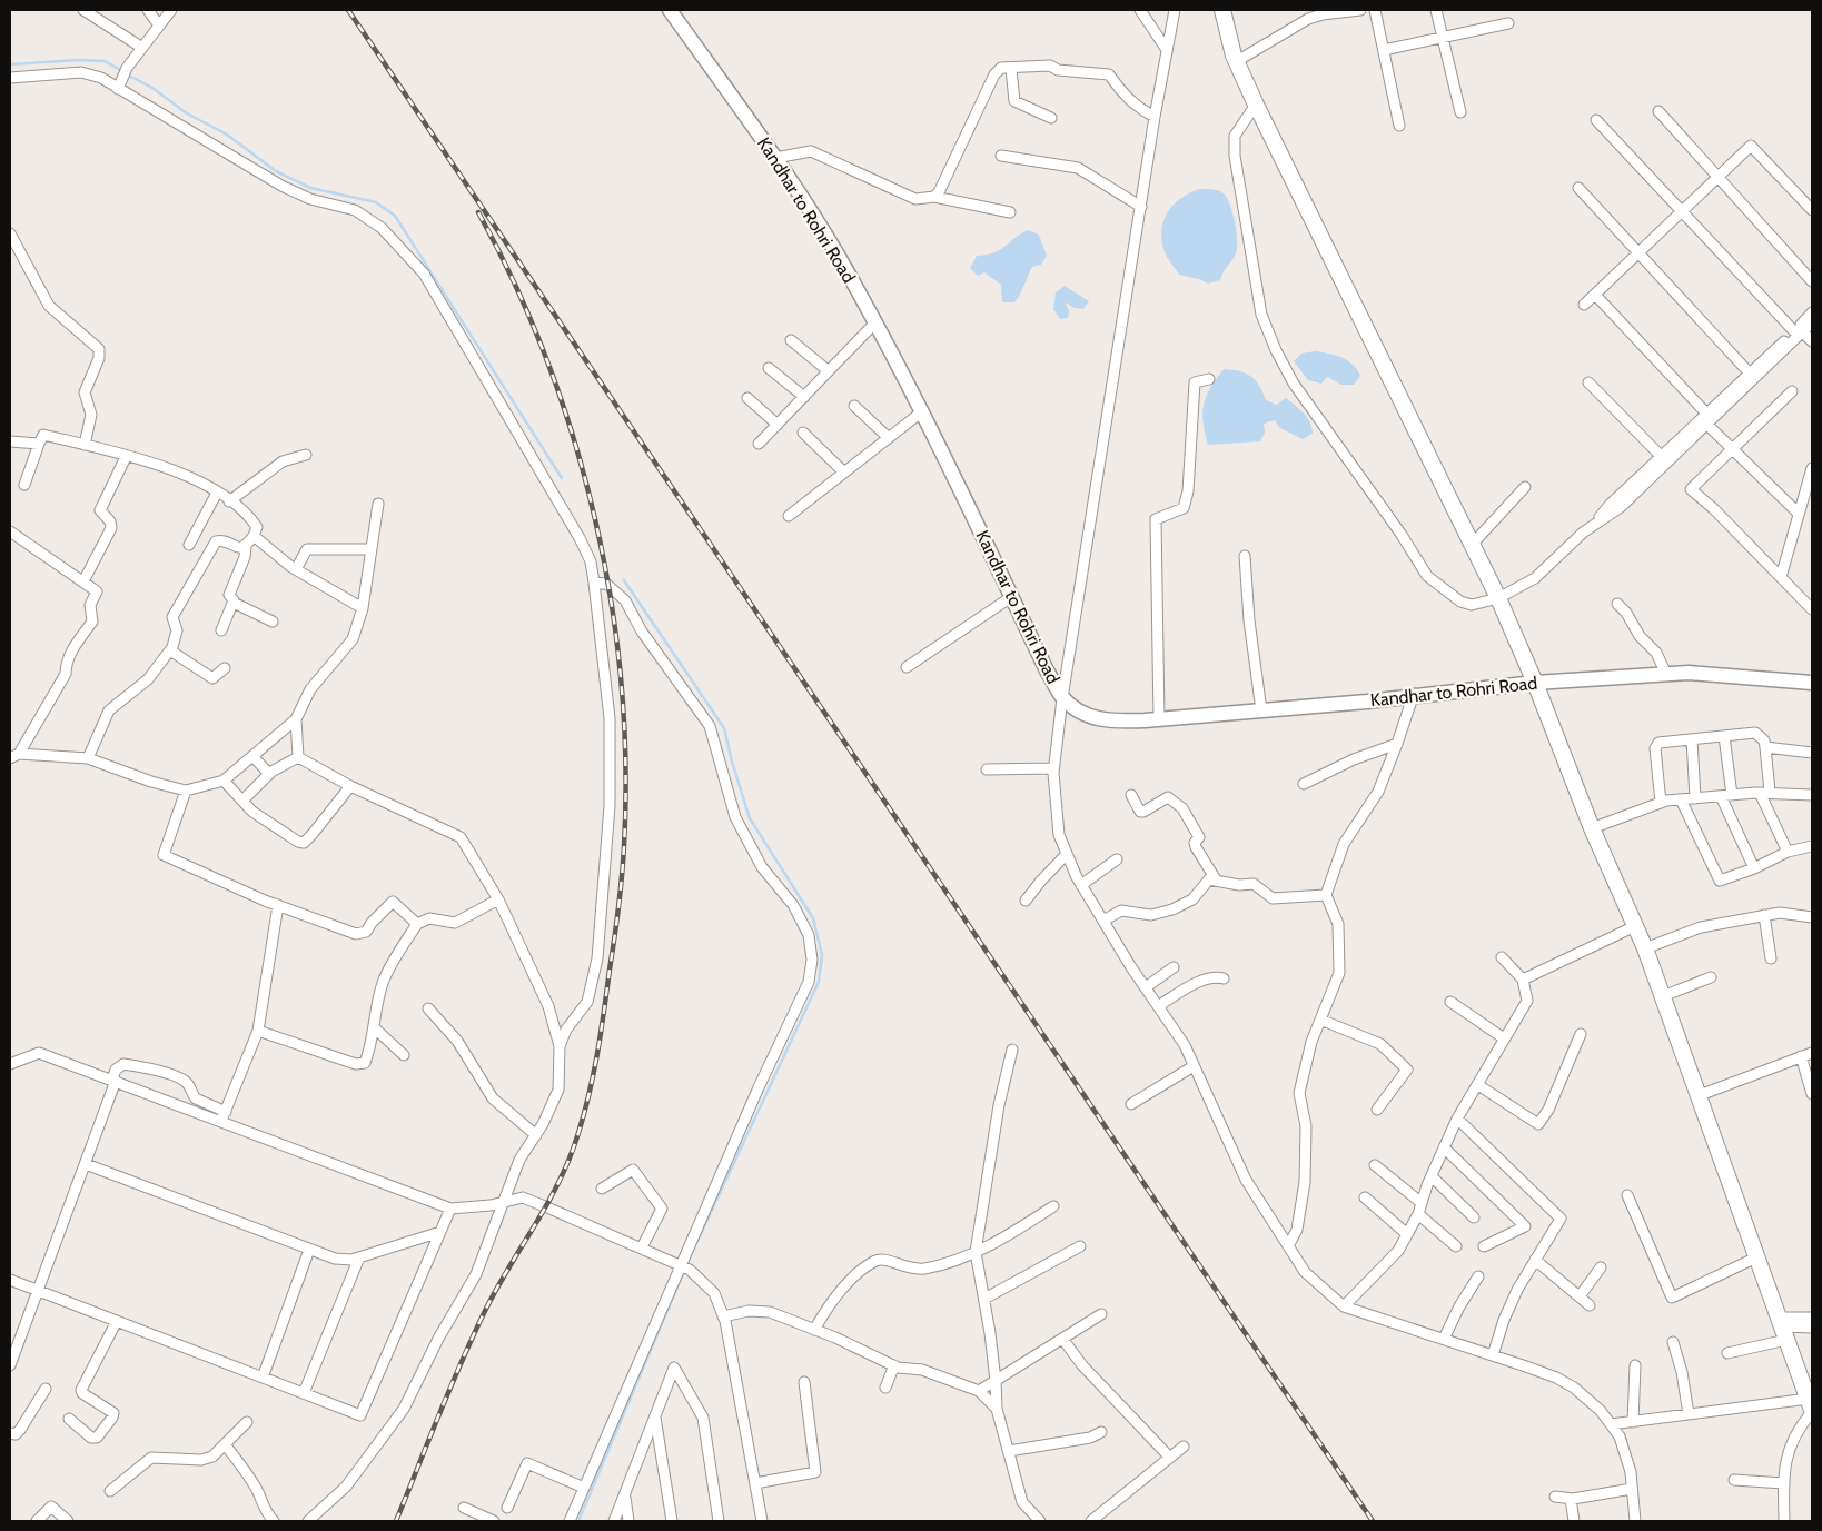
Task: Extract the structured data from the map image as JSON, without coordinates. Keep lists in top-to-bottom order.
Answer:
{
  "streets": {
    "street": ["Kandhar to Rohri Road"]
  }
}
